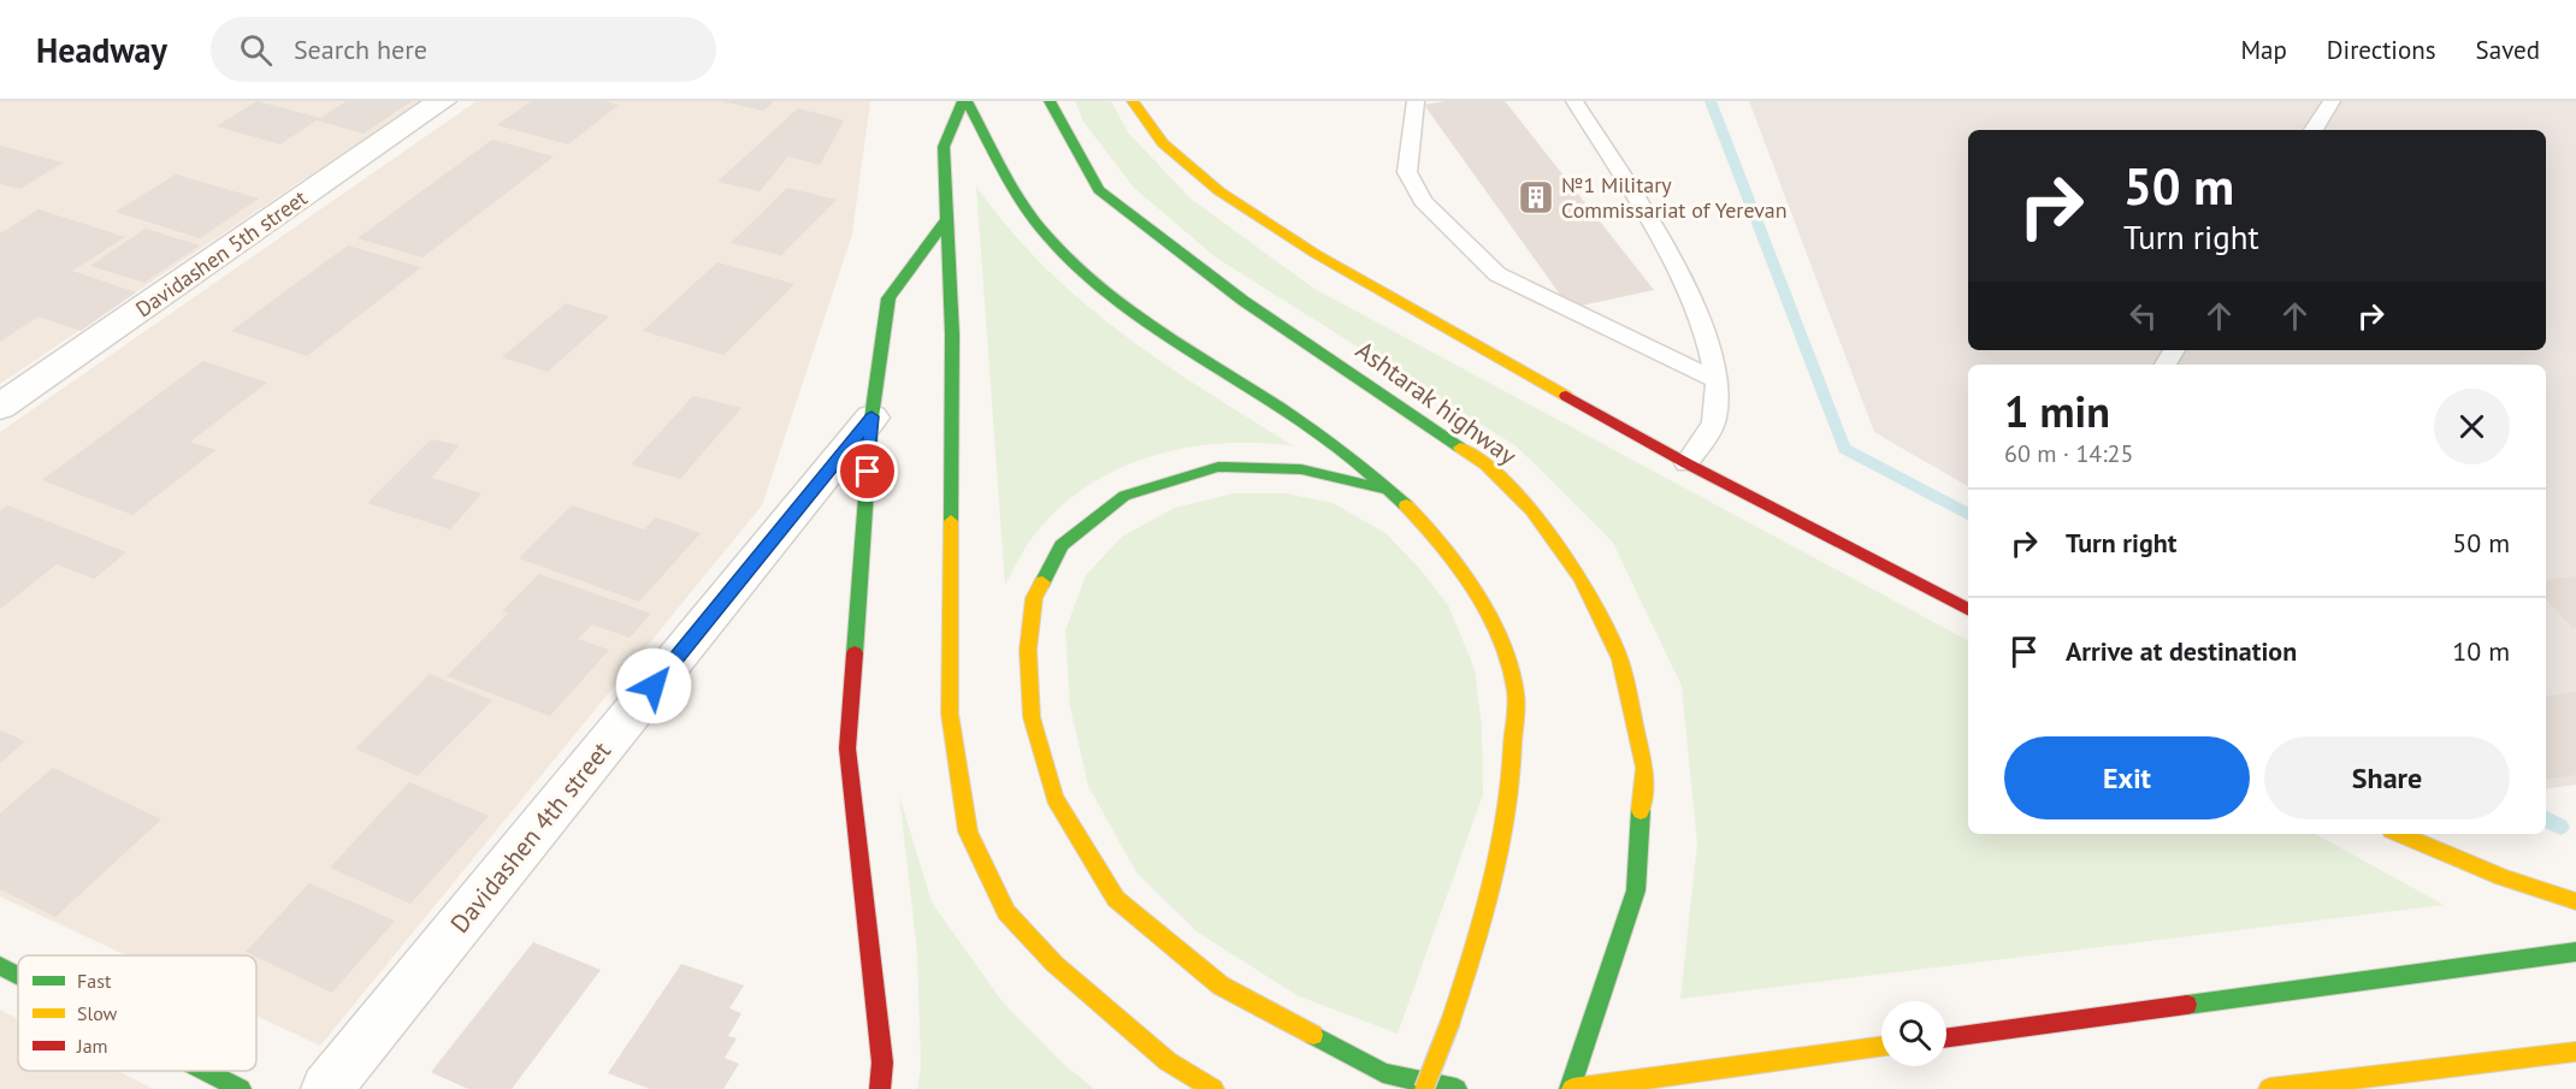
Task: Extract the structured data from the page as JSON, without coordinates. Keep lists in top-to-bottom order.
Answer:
{
  "streets": {
    "main road": ["Ashtarak highway"],
    "street": ["Davidashen 5th street", "Davidashen 4th street"]
  },
  "places": {
    "building": ["№1 Military Commissariat of Yerevan"]
  },
  "legend": ["Fast", "Slow", "Jam"],
  "page": {
    "header": "Headway",
    "search": "Search here",
    "nav": ["Map", "Directions", "Saved"],
    "turn": ["50 m", "Turn right"],
    "heading": ["1 min", "60 m · 14:25"],
    "list": [
      {
        "name": "Turn right",
        "value": "50 m"
      },
      {
        "name": "Arrive at destination",
        "value": "10 m"
      }
    ],
    "buttons": ["Exit", "Share"]
  }
}
